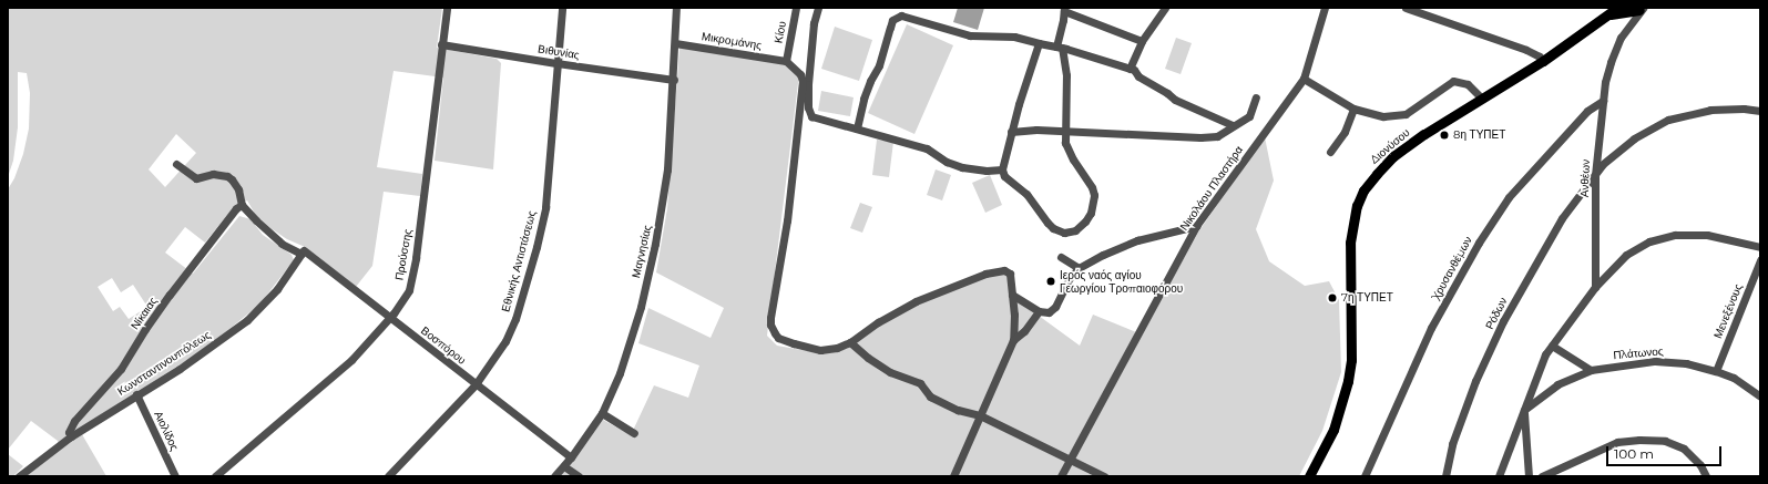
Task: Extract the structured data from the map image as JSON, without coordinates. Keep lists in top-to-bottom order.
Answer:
{
  "streets": {
    "main road": ["Διονύσου"],
    "street": [
      "Κίου",
      "Μικρομάνης",
      "Βιθυνίας",
      "Ανθέων",
      "Νικολάου Πλαστήρα",
      "Μαγνησίας",
      "Προύσσης",
      "Εθνικής Αντιστάσεως",
      "Χρυσανθέμων",
      "Μενεξένους",
      "Νίκαιας",
      "Ρόδων",
      "Βοσπόρου",
      "Πλάτωνος",
      "Κωνσταντινουπόλεως",
      "Αιολίδος"
    ]
  },
  "crossings": [
    ["Κίου", "Μικρομάνης"],
    ["Μικρομάνης", "Μαγνησίας"],
    ["Βιθυνίας", "Μαγνησίας"],
    ["Βιθυνίας", "Προύσσης"],
    ["Βιθυνίας", "Εθνικής Αντιστάσεως"],
    ["Ανθέων", "Χρυσανθέμων"],
    ["Ανθέων", "Ρόδων"],
    ["Μαγνησίας", "Βοσπόρου"],
    ["Προύσσης", "Βοσπόρου"],
    ["Εθνικής Αντιστάσεως", "Βοσπόρου"],
    ["Μενεξένους", "Πλάτωνος"],
    ["Νίκαιας", "Βοσπόρου"],
    ["Νίκαιας", "Κωνσταντινουπόλεως"],
    ["Βοσπόρου", "Κωνσταντινουπόλεως"],
    ["Κωνσταντινουπόλεως", "Αιολίδος"]
  ],
  "places": ["8η ΤΥΠΕΤ", "Ιερός ναός αγίου Γεωργίου Τροπαιοφόρου", "7η ΤΥΠΕΤ"],
  "scale_bar": "100 m"
}
